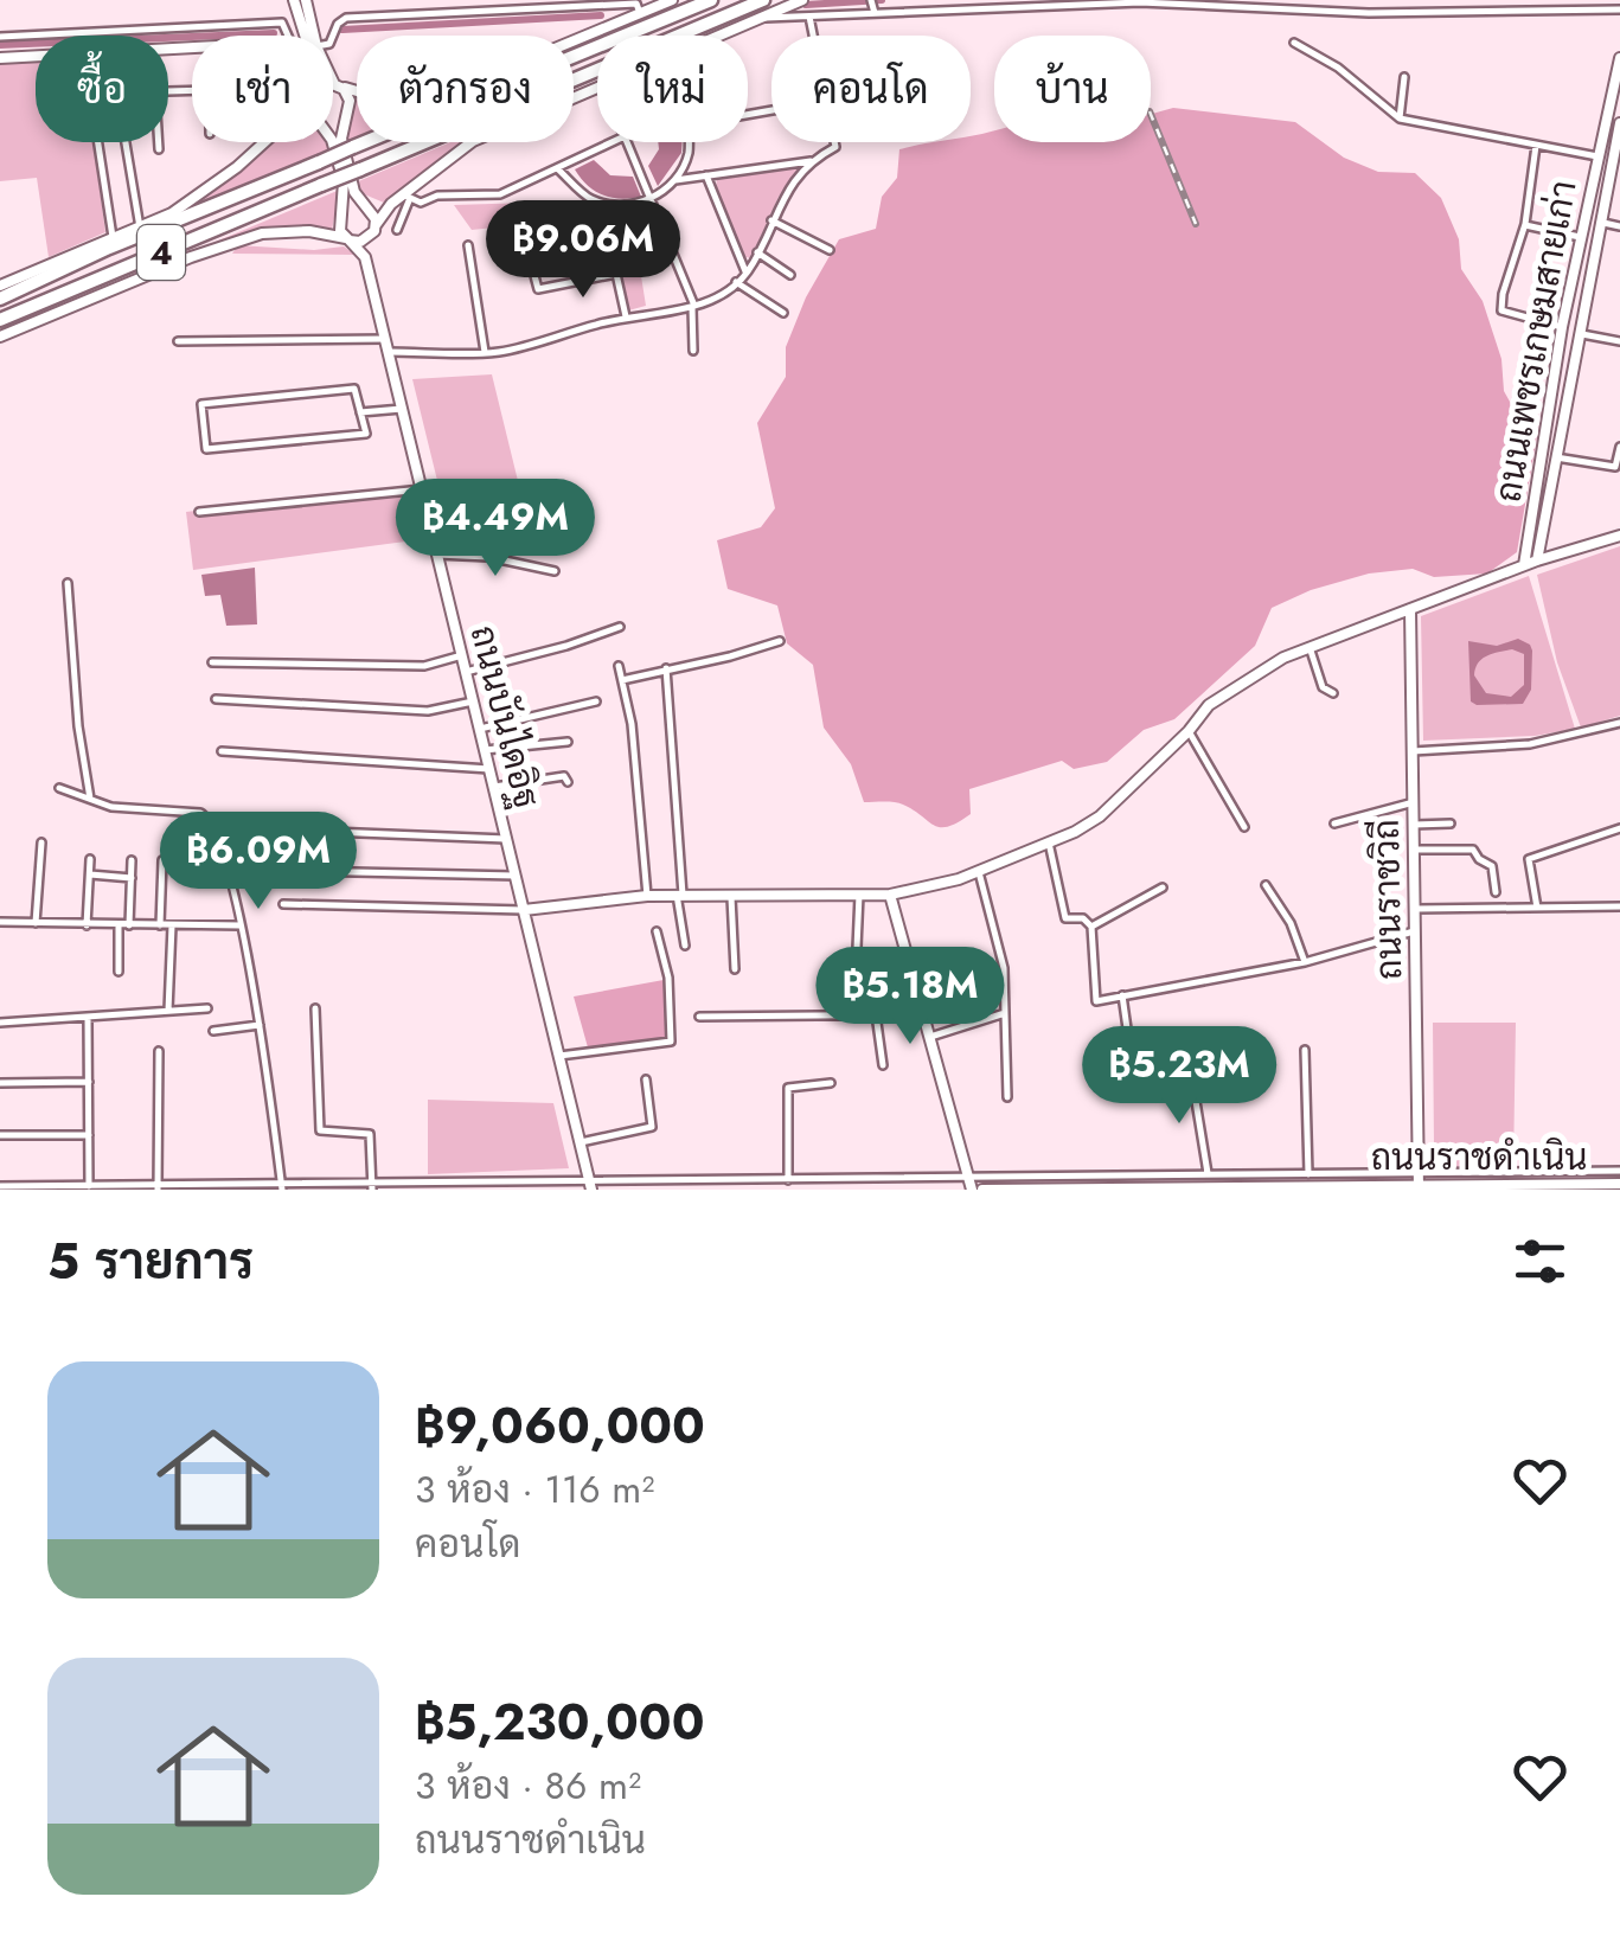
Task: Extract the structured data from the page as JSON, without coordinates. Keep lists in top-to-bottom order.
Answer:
{
  "streets": {
    "highway": ["4"],
    "main road": [
      "ถนนเพชรเกษมสายเก่า",
      "ถนนบันไดอิฐ",
      "ถนนราชวิถี",
      "ถนนราชดำเนิน"
    ]
  },
  "crossings": [
    ["4", "ถนนบันไดอิฐ"],
    ["ถนนราชวิถี", "ถนนราชดำเนิน"]
  ],
  "page": {
    "chip": [
      "ซื้อ",
      "เช่า",
      "ตัวกรอง",
      "ใหม่",
      "คอนโด",
      "บ้าน"
    ],
    "price": [
      "฿9.06M",
      "฿4.49M",
      "฿6.09M",
      "฿5.18M",
      "฿5.23M"
    ],
    "heading": "5 รายการ",
    "list": [
      {
        "name": "฿9,060,000",
        "note": "3 ห้อง · 116 m² · คอนโด"
      },
      {
        "name": "฿5,230,000",
        "note": "3 ห้อง · 86 m² · ถนนราชดำเนิน"
      }
    ]
  }
}
